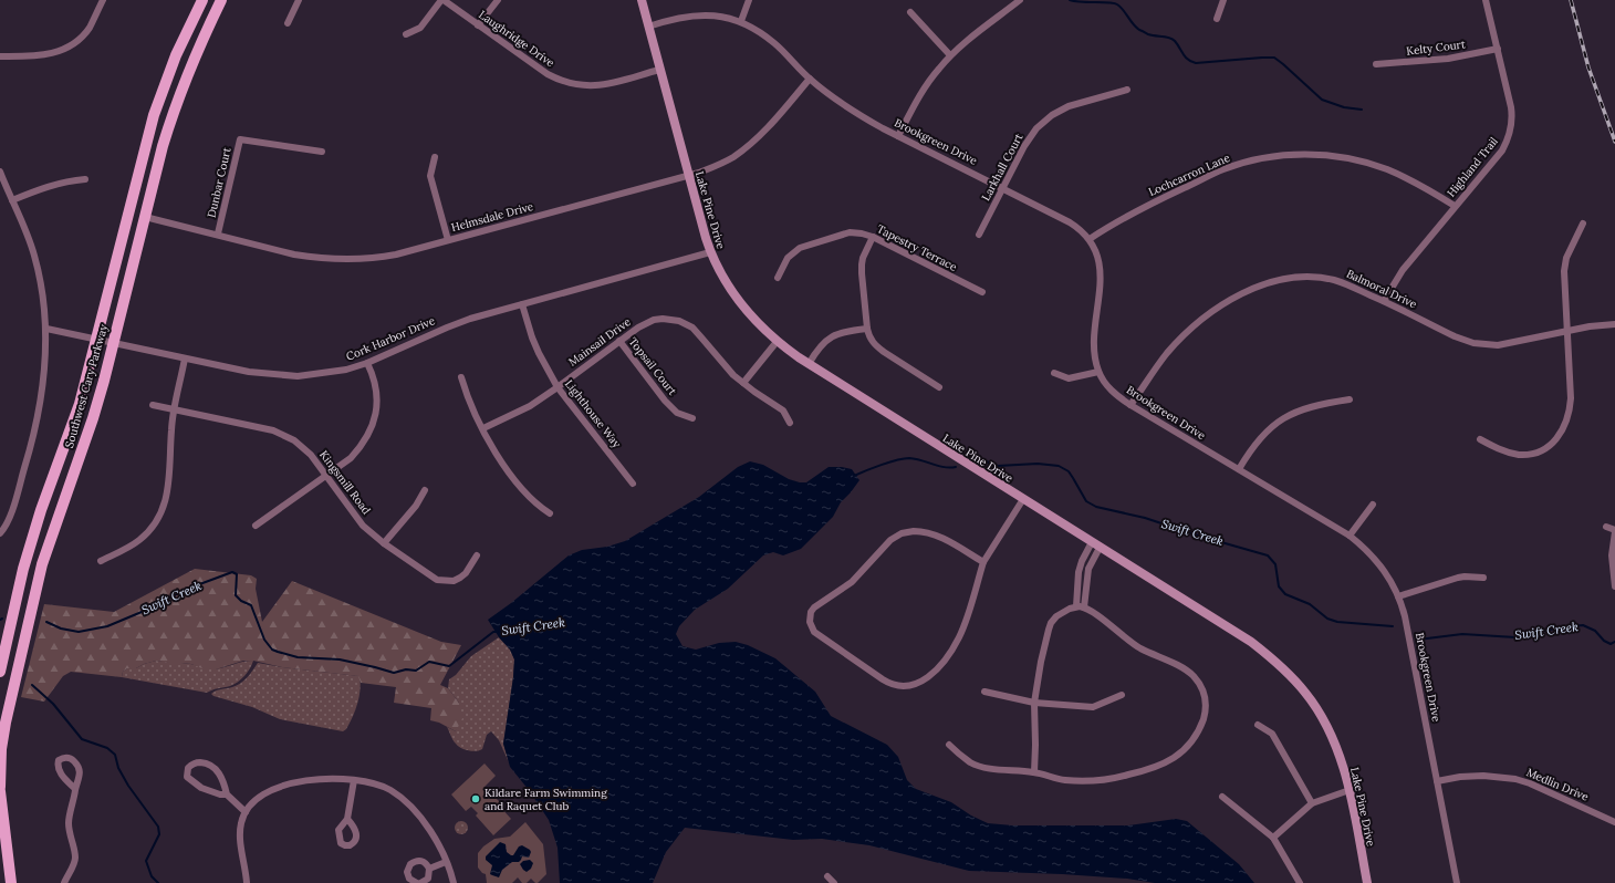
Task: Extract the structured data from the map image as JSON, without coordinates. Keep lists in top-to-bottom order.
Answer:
{
  "streets": {
    "main road": ["Southwest Cary Parkway"],
    "street": [
      "Laughridge Drive",
      "Kelty Court",
      "Brookgreen Drive",
      "Larkhall Court",
      "Highland Trail",
      "Lochcarron Lane",
      "Dunbar Court",
      "Lake Pine Drive",
      "Helmsdale Drive",
      "Tapestry Terrace",
      "Balmoral Drive",
      "Cork Harbor Drive",
      "Mainsail Drive",
      "Topsail Court",
      "Lighthouse Way",
      "Kingsmill Road",
      "Medlin Drive"
    ]
  },
  "crossings": [
    ["Laughridge Drive", "Lake Pine Drive"],
    ["Kelty Court", "Highland Trail"],
    ["Brookgreen Drive", "Larkhall Court"],
    ["Brookgreen Drive", "Lochcarron Lane"],
    ["Brookgreen Drive", "Lake Pine Drive"],
    ["Brookgreen Drive", "Helmsdale Drive"],
    ["Brookgreen Drive", "Balmoral Drive"],
    ["Brookgreen Drive", "Medlin Drive"],
    ["Highland Trail", "Lochcarron Lane"],
    ["Highland Trail", "Balmoral Drive"],
    ["Dunbar Court", "Helmsdale Drive"],
    ["Lake Pine Drive", "Helmsdale Drive"],
    ["Lake Pine Drive", "Cork Harbor Drive"],
    ["Helmsdale Drive", "Southwest Cary Parkway"],
    ["Cork Harbor Drive", "Southwest Cary Parkway"],
    ["Cork Harbor Drive", "Lighthouse Way"],
    ["Mainsail Drive", "Topsail Court"],
    ["Mainsail Drive", "Lighthouse Way"]
  ],
  "water": ["Swift Creek"],
  "places": ["Kildare Farm Swimming and Raquet Club"]
}
